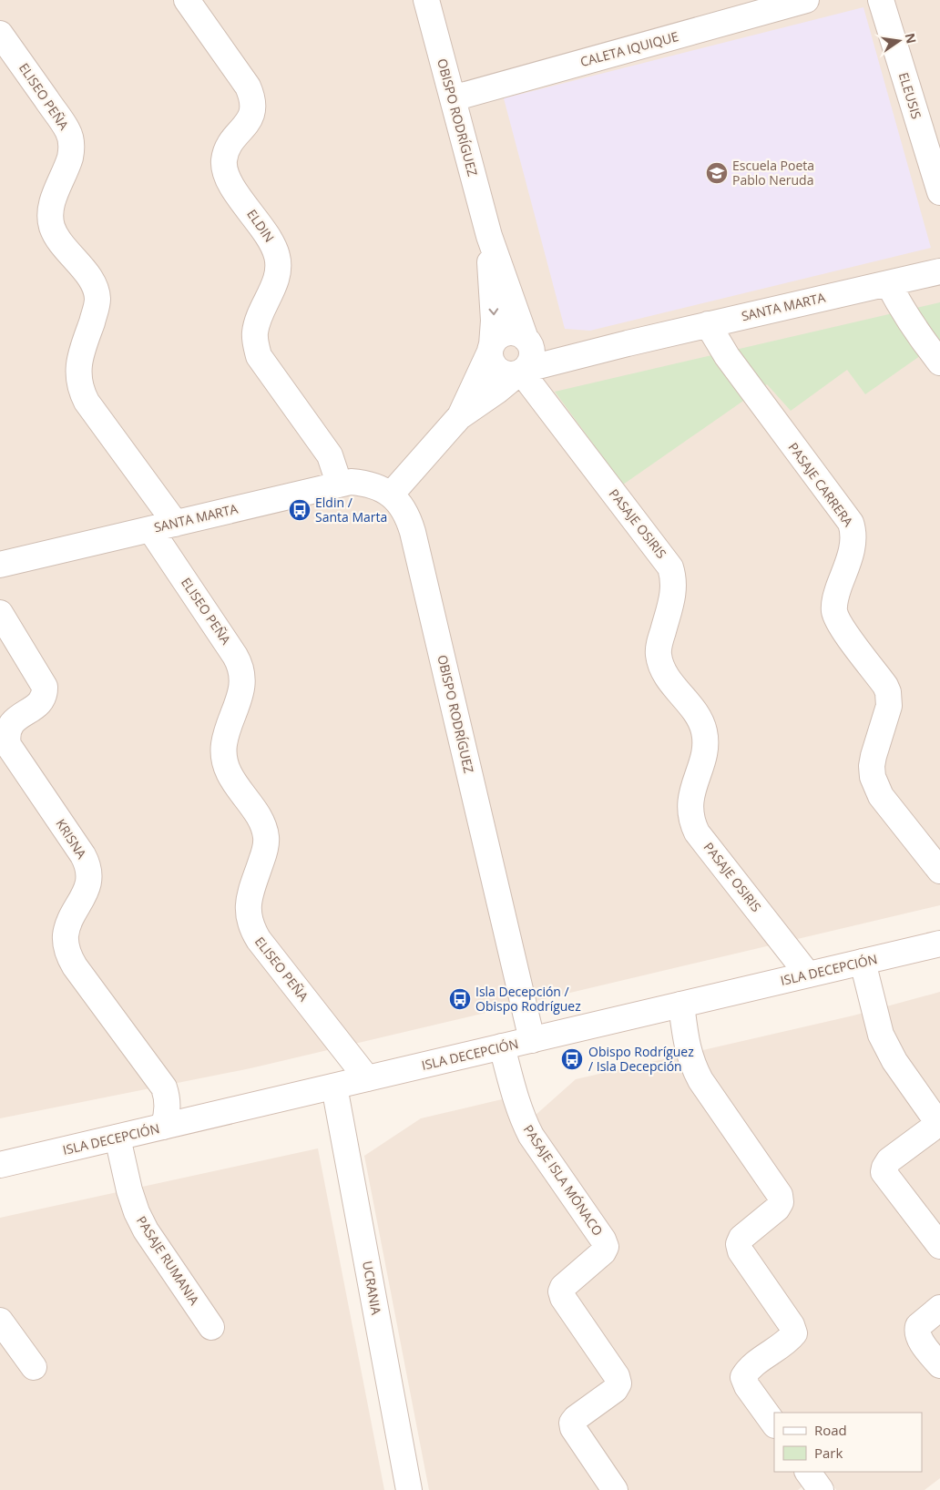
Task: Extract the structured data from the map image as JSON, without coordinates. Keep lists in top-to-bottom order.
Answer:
{
  "streets": {
    "street": [
      "CALETA IQUIQUE",
      "ELEUSIS",
      "ELISEO PEÑA",
      "OBISPO RODRÍGUEZ",
      "ELDIN",
      "SANTA MARTA",
      "PASAJE CARRERA",
      "PASAJE OSIRIS",
      "KRISNA",
      "ISLA DECEPCIÓN",
      "PASAJE ISLA MÓNACO",
      "PASAJE RUMANIA",
      "UCRANIA"
    ]
  },
  "crossings": [
    ["CALETA IQUIQUE", "OBISPO RODRÍGUEZ"],
    ["ELISEO PEÑA", "SANTA MARTA"],
    ["ELISEO PEÑA", "ISLA DECEPCIÓN"],
    ["OBISPO RODRÍGUEZ", "SANTA MARTA"],
    ["OBISPO RODRÍGUEZ", "PASAJE OSIRIS"],
    ["OBISPO RODRÍGUEZ", "ISLA DECEPCIÓN"],
    ["ELDIN", "SANTA MARTA"],
    ["SANTA MARTA", "PASAJE CARRERA"],
    ["SANTA MARTA", "PASAJE OSIRIS"],
    ["PASAJE OSIRIS", "ISLA DECEPCIÓN"],
    ["KRISNA", "ISLA DECEPCIÓN"],
    ["ISLA DECEPCIÓN", "PASAJE ISLA MÓNACO"],
    ["ISLA DECEPCIÓN", "PASAJE RUMANIA"],
    ["ISLA DECEPCIÓN", "UCRANIA"]
  ],
  "places": {
    "school or university": ["Escuela Poeta Pablo Neruda"],
    "bus stop": ["Eldin / Santa Marta", "Isla Decepción / Obispo Rodríguez", "Obispo Rodríguez / Isla Decepción"]
  },
  "legend": ["Road", "Park"],
  "north": "right"
}
